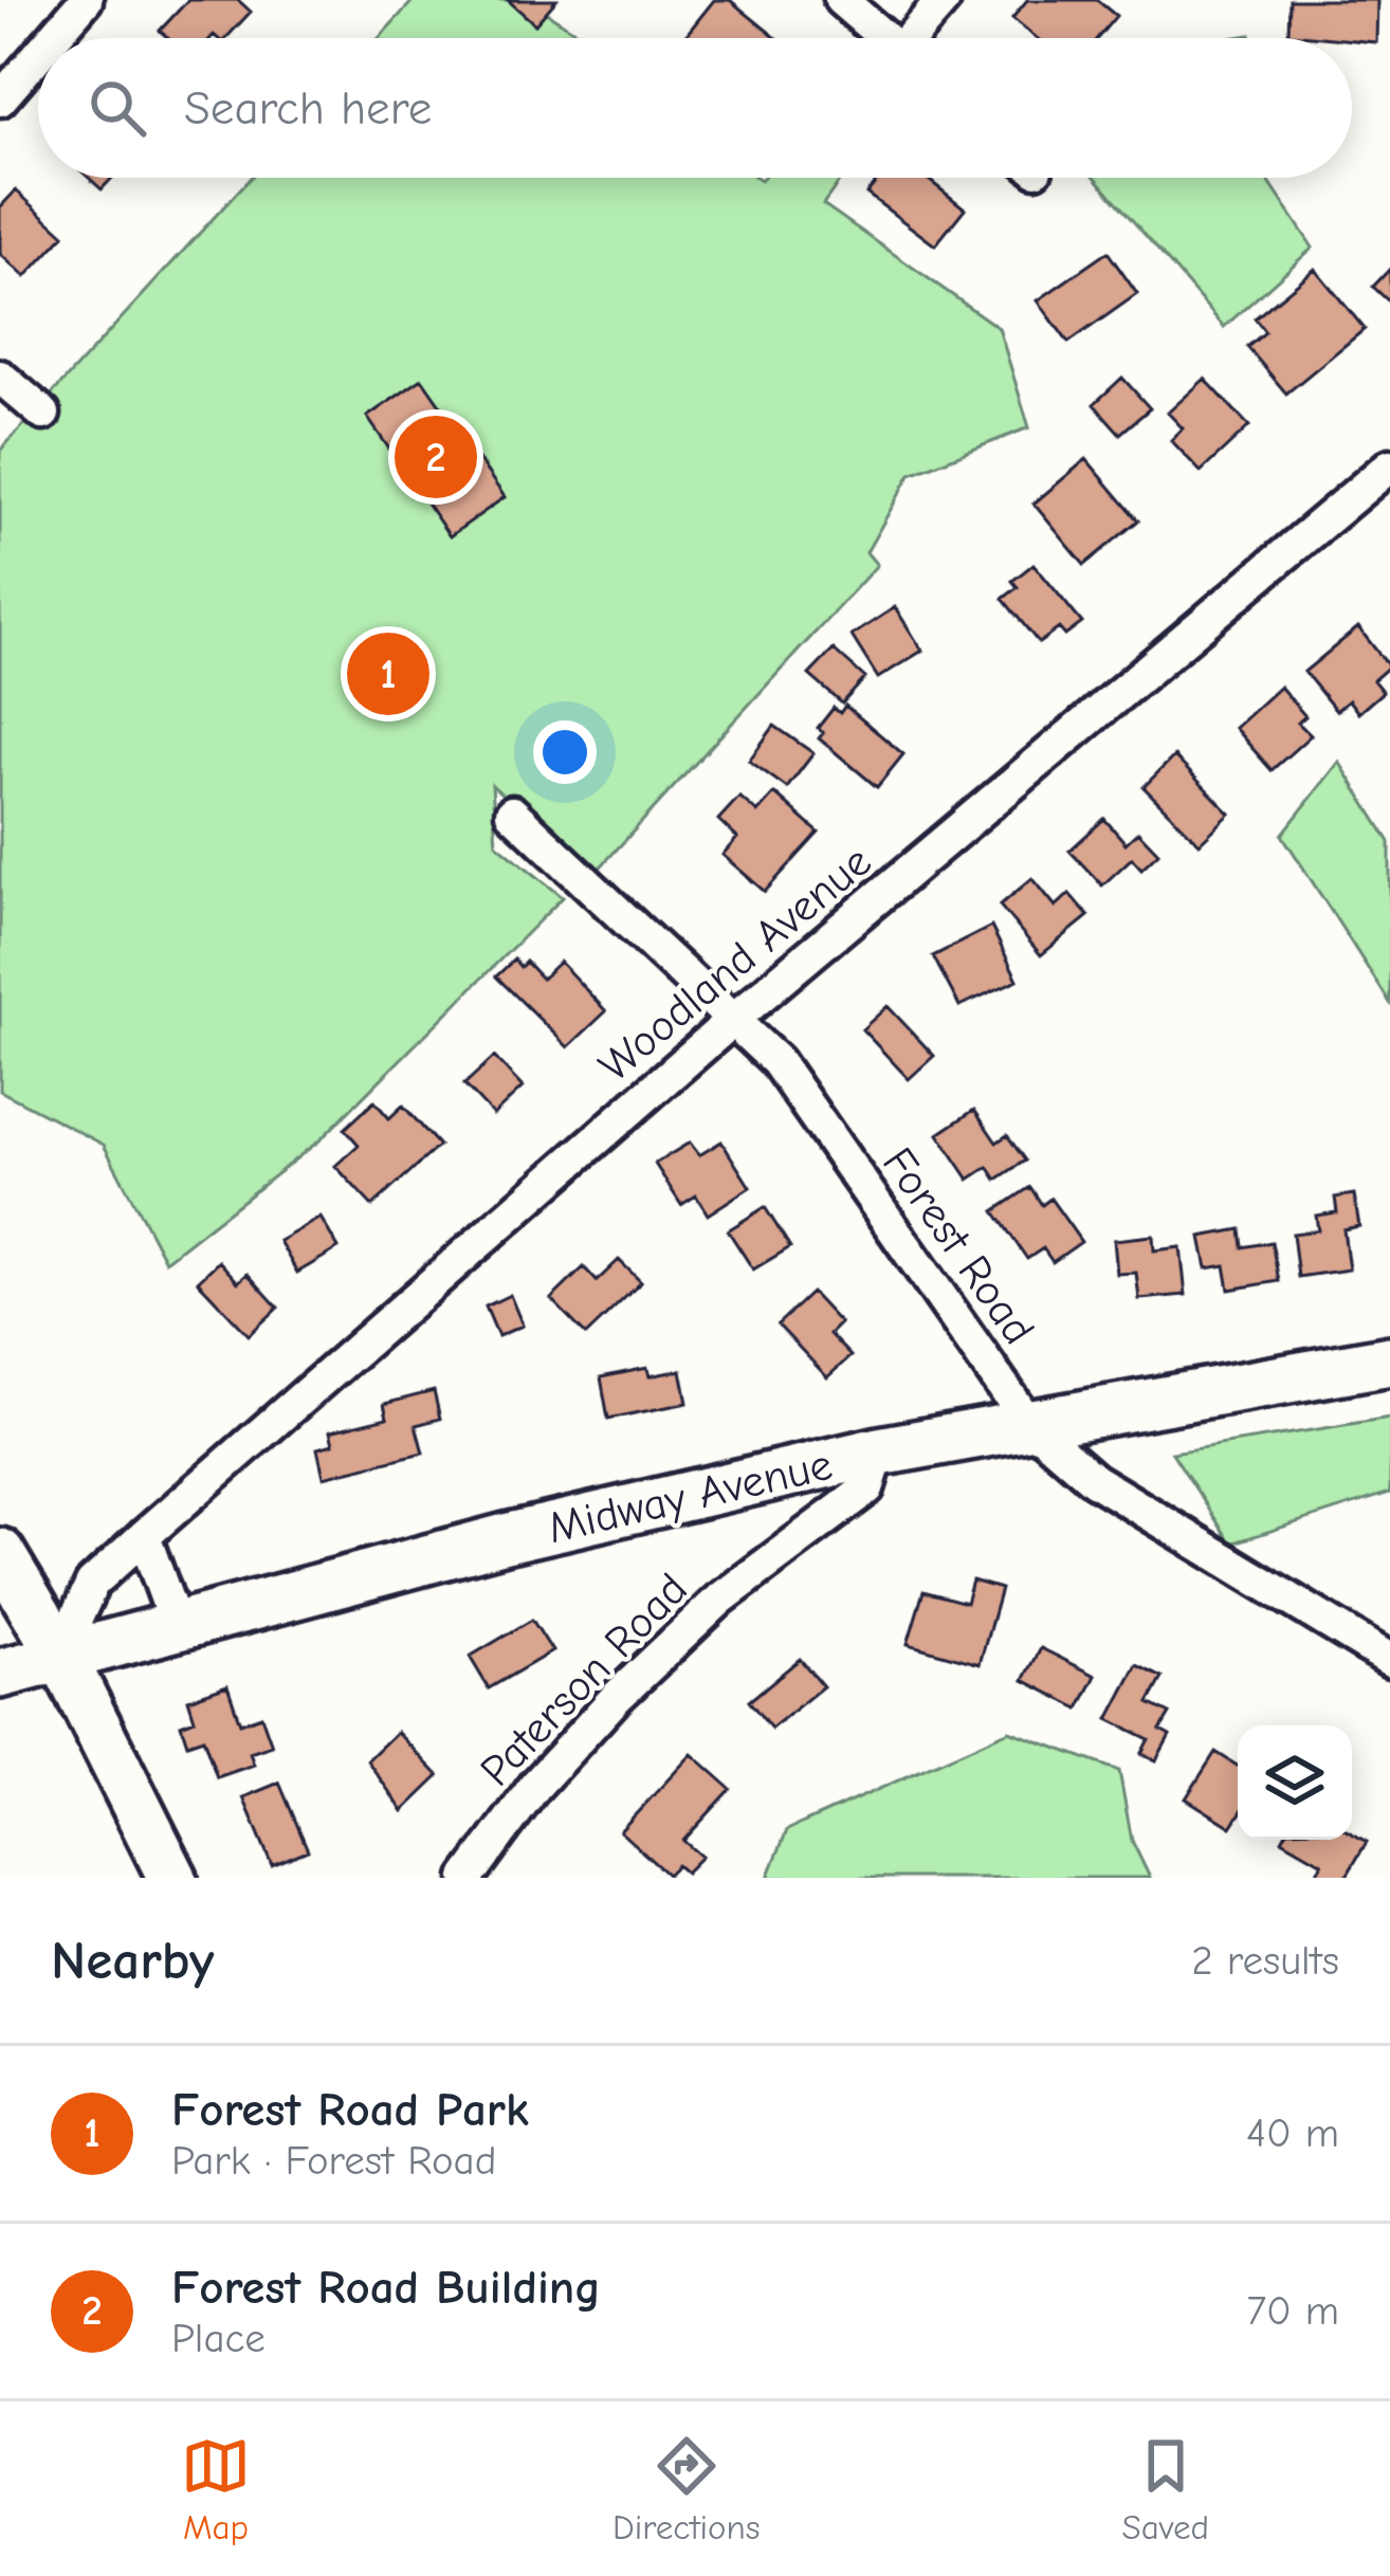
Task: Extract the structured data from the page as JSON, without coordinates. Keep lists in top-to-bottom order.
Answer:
{
  "streets": {
    "main road": ["Midway Avenue"],
    "street": ["Woodland Avenue", "Forest Road", "Paterson Road"]
  },
  "crossings": [
    ["Woodland Avenue", "Forest Road"],
    ["Woodland Avenue", "Midway Avenue"],
    ["Forest Road", "Midway Avenue"],
    ["Midway Avenue", "Paterson Road"]
  ],
  "page": {
    "search": "Search here",
    "pins": ["2", "1"],
    "heading": ["Nearby", "2 results"],
    "list": [
      {
        "mark": "1",
        "name": "Forest Road Park",
        "note": "Park · Forest Road",
        "value": "40 m"
      },
      {
        "mark": "2",
        "name": "Forest Road Building",
        "note": "Place",
        "value": "70 m"
      }
    ],
    "nav": ["Map", "Directions", "Saved"]
  }
}
